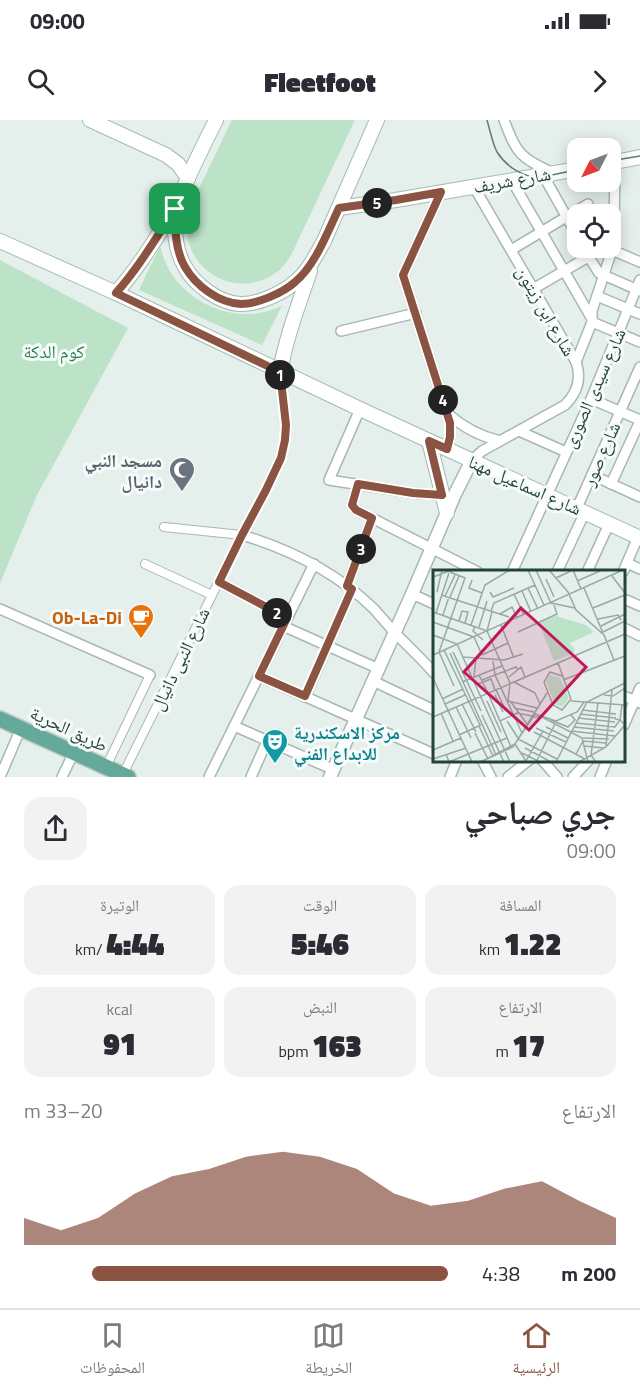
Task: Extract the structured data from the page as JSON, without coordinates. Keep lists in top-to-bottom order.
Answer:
{
  "streets": {
    "main road": ["شارع شريف", "شارع اسماعيل مهنا", "طريق الحرية"],
    "street": [
      "شارع ابن زيتون",
      "شارع سيدى الصورى",
      "شارع صور",
      "شارع النبى دانيال"
    ]
  },
  "crossings": [
    ["شارع شريف", "شارع ابن زيتون"],
    ["شارع سيدى الصورى", "شارع اسماعيل مهنا"],
    ["شارع صور", "شارع اسماعيل مهنا"],
    ["شارع اسماعيل مهنا", "شارع النبى دانيال"],
    ["شارع النبى دانيال", "طريق الحرية"]
  ],
  "parks": ["كوم الدكة"],
  "places": {
    "mosque": ["مسجد النبي دانيال"],
    "cafe": ["Ob-La-Di"],
    "theatre": ["مركز الاسكندرية للابداع الفني"]
  },
  "north": "bottom left",
  "page": {
    "status": "09:00",
    "header": "Fleetfoot",
    "pins": [
      "5",
      "1",
      "4",
      "3",
      "2"
    ],
    "heading": ["جري صباحي", "09:00"],
    "stats": [
      ["المسافة", "1.22 km"],
      ["الوقت", "5:46"],
      ["الوتيرة", "4:44 /km"],
      ["الارتفاع", "17 m"],
      ["النبض", "163 bpm"],
      ["kcal", "91"]
    ],
    "chart": ["الارتفاع", "20–33 m"],
    "list": [
      {
        "name": "200 m",
        "note": "4:38"
      }
    ],
    "tabs": ["الرئيسية", "الخريطة", "المحفوظات"]
  }
}
